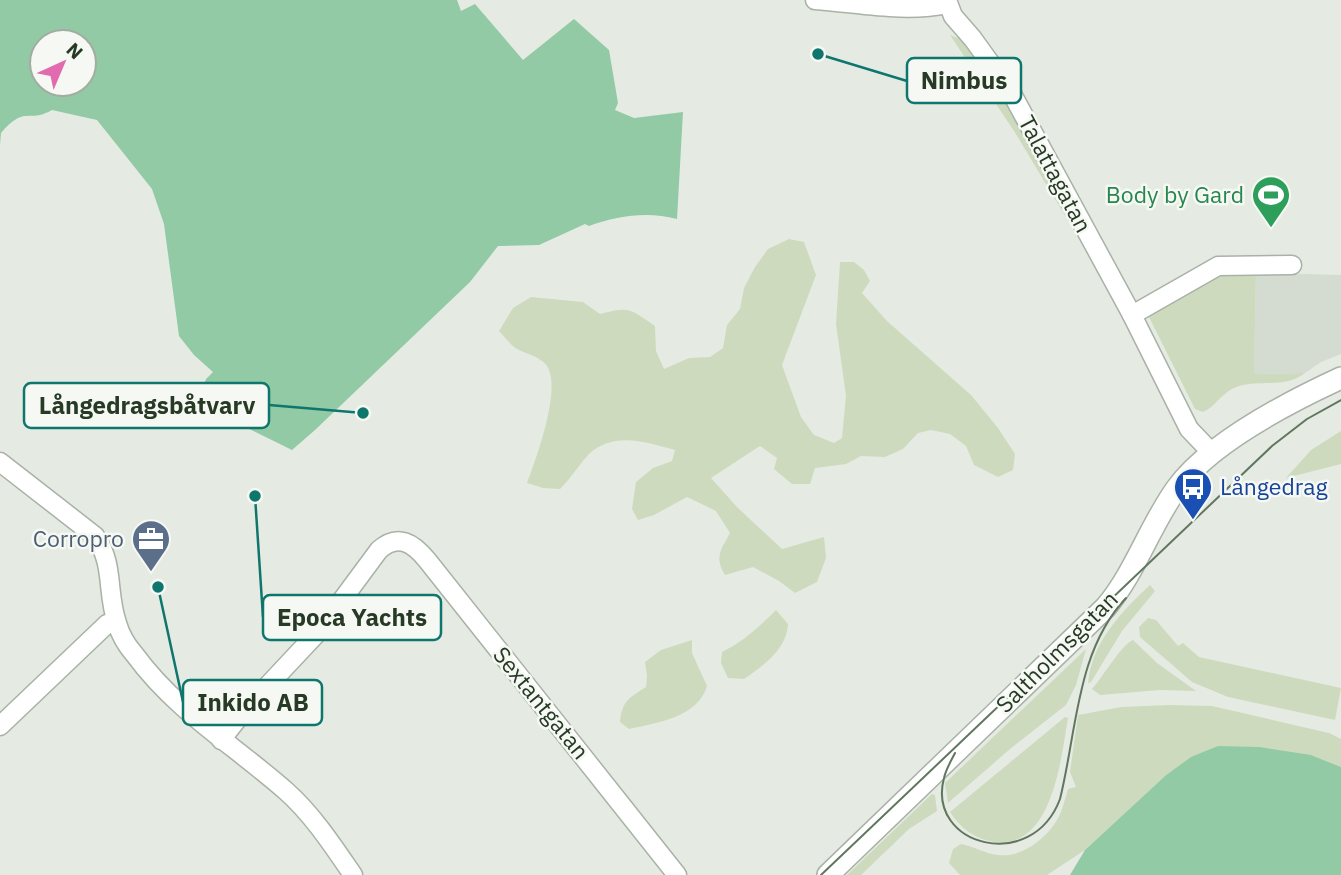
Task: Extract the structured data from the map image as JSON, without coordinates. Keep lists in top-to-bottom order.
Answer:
{
  "streets": {
    "street": ["Talattagatan", "Saltholmsgatan", "Sextantgatan"]
  },
  "crossings": [
    ["Talattagatan", "Saltholmsgatan"]
  ],
  "places": {
    "other": [
      "Nimbus",
      "Långedragsbåtvarv",
      "Epoca Yachts",
      "Inkido AB"
    ],
    "sports": ["Body by Gard"],
    "bus stop": ["Långedrag"],
    "office": ["Corropro"]
  },
  "north": "top right"
}
